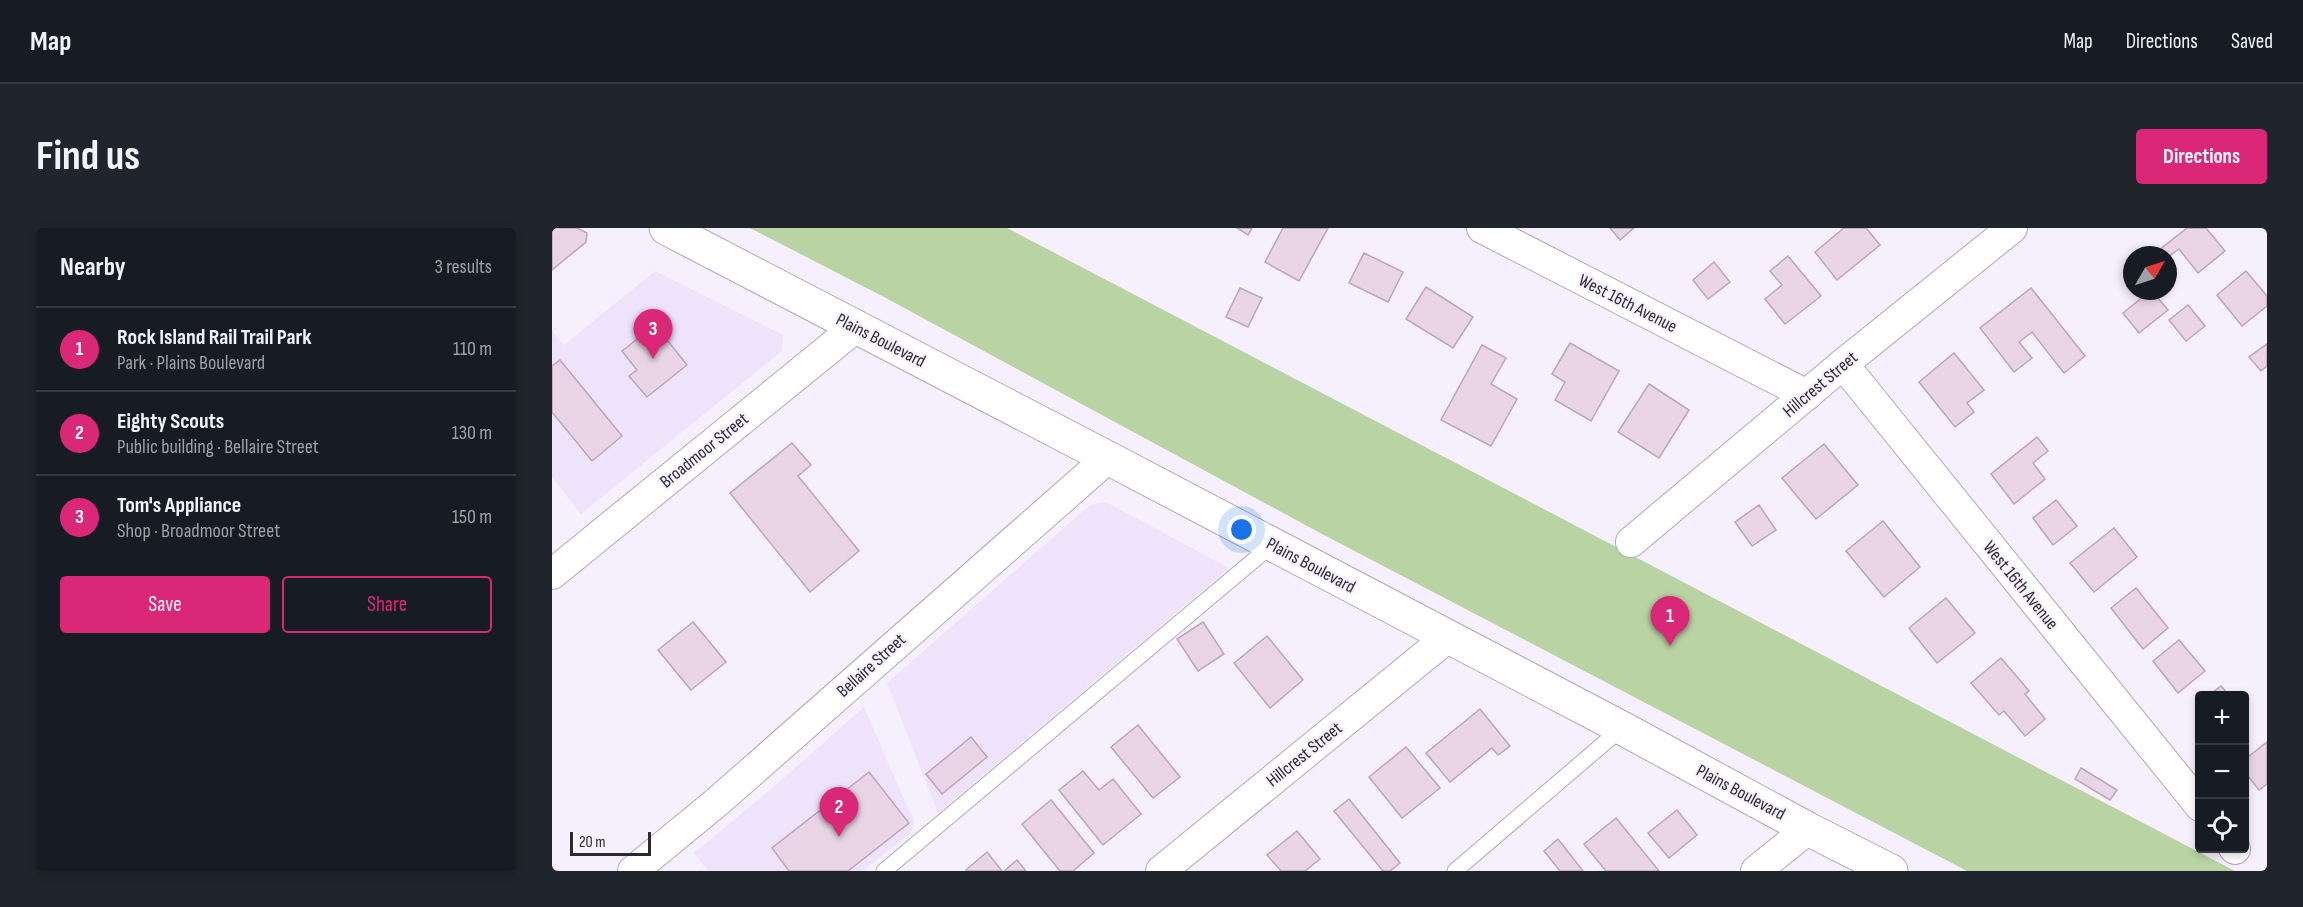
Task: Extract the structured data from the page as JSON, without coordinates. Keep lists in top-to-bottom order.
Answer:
{
  "streets": {
    "main road": ["Plains Boulevard"],
    "street": [
      "West 16th Avenue",
      "Hillcrest Street",
      "Broadmoor Street",
      "Bellaire Street"
    ]
  },
  "crossings": [
    ["West 16th Avenue", "Hillcrest Street"],
    ["Plains Boulevard", "Hillcrest Street"],
    ["Plains Boulevard", "Broadmoor Street"],
    ["Plains Boulevard", "Bellaire Street"]
  ],
  "scale_bar": "20 m",
  "north": "top right",
  "page": {
    "header": "Map",
    "nav": ["Map", "Directions", "Saved"],
    "buttons": [
      "Directions",
      ["Save", "Share"]
    ],
    "title": "Find us",
    "heading": ["Nearby", "3 results"],
    "list": [
      {
        "mark": "1",
        "name": "Rock Island Rail Trail Park",
        "note": "Park · Plains Boulevard",
        "value": "110 m"
      },
      {
        "mark": "2",
        "name": "Eighty Scouts",
        "note": "Public building · Bellaire Street",
        "value": "130 m"
      },
      {
        "mark": "3",
        "name": "Tom's Appliance",
        "note": "Shop · Broadmoor Street",
        "value": "150 m"
      }
    ],
    "pins": ["3", "1", "2"],
    "map_buttons": ["+", "−"],
    "scale": "20 m"
  }
}
